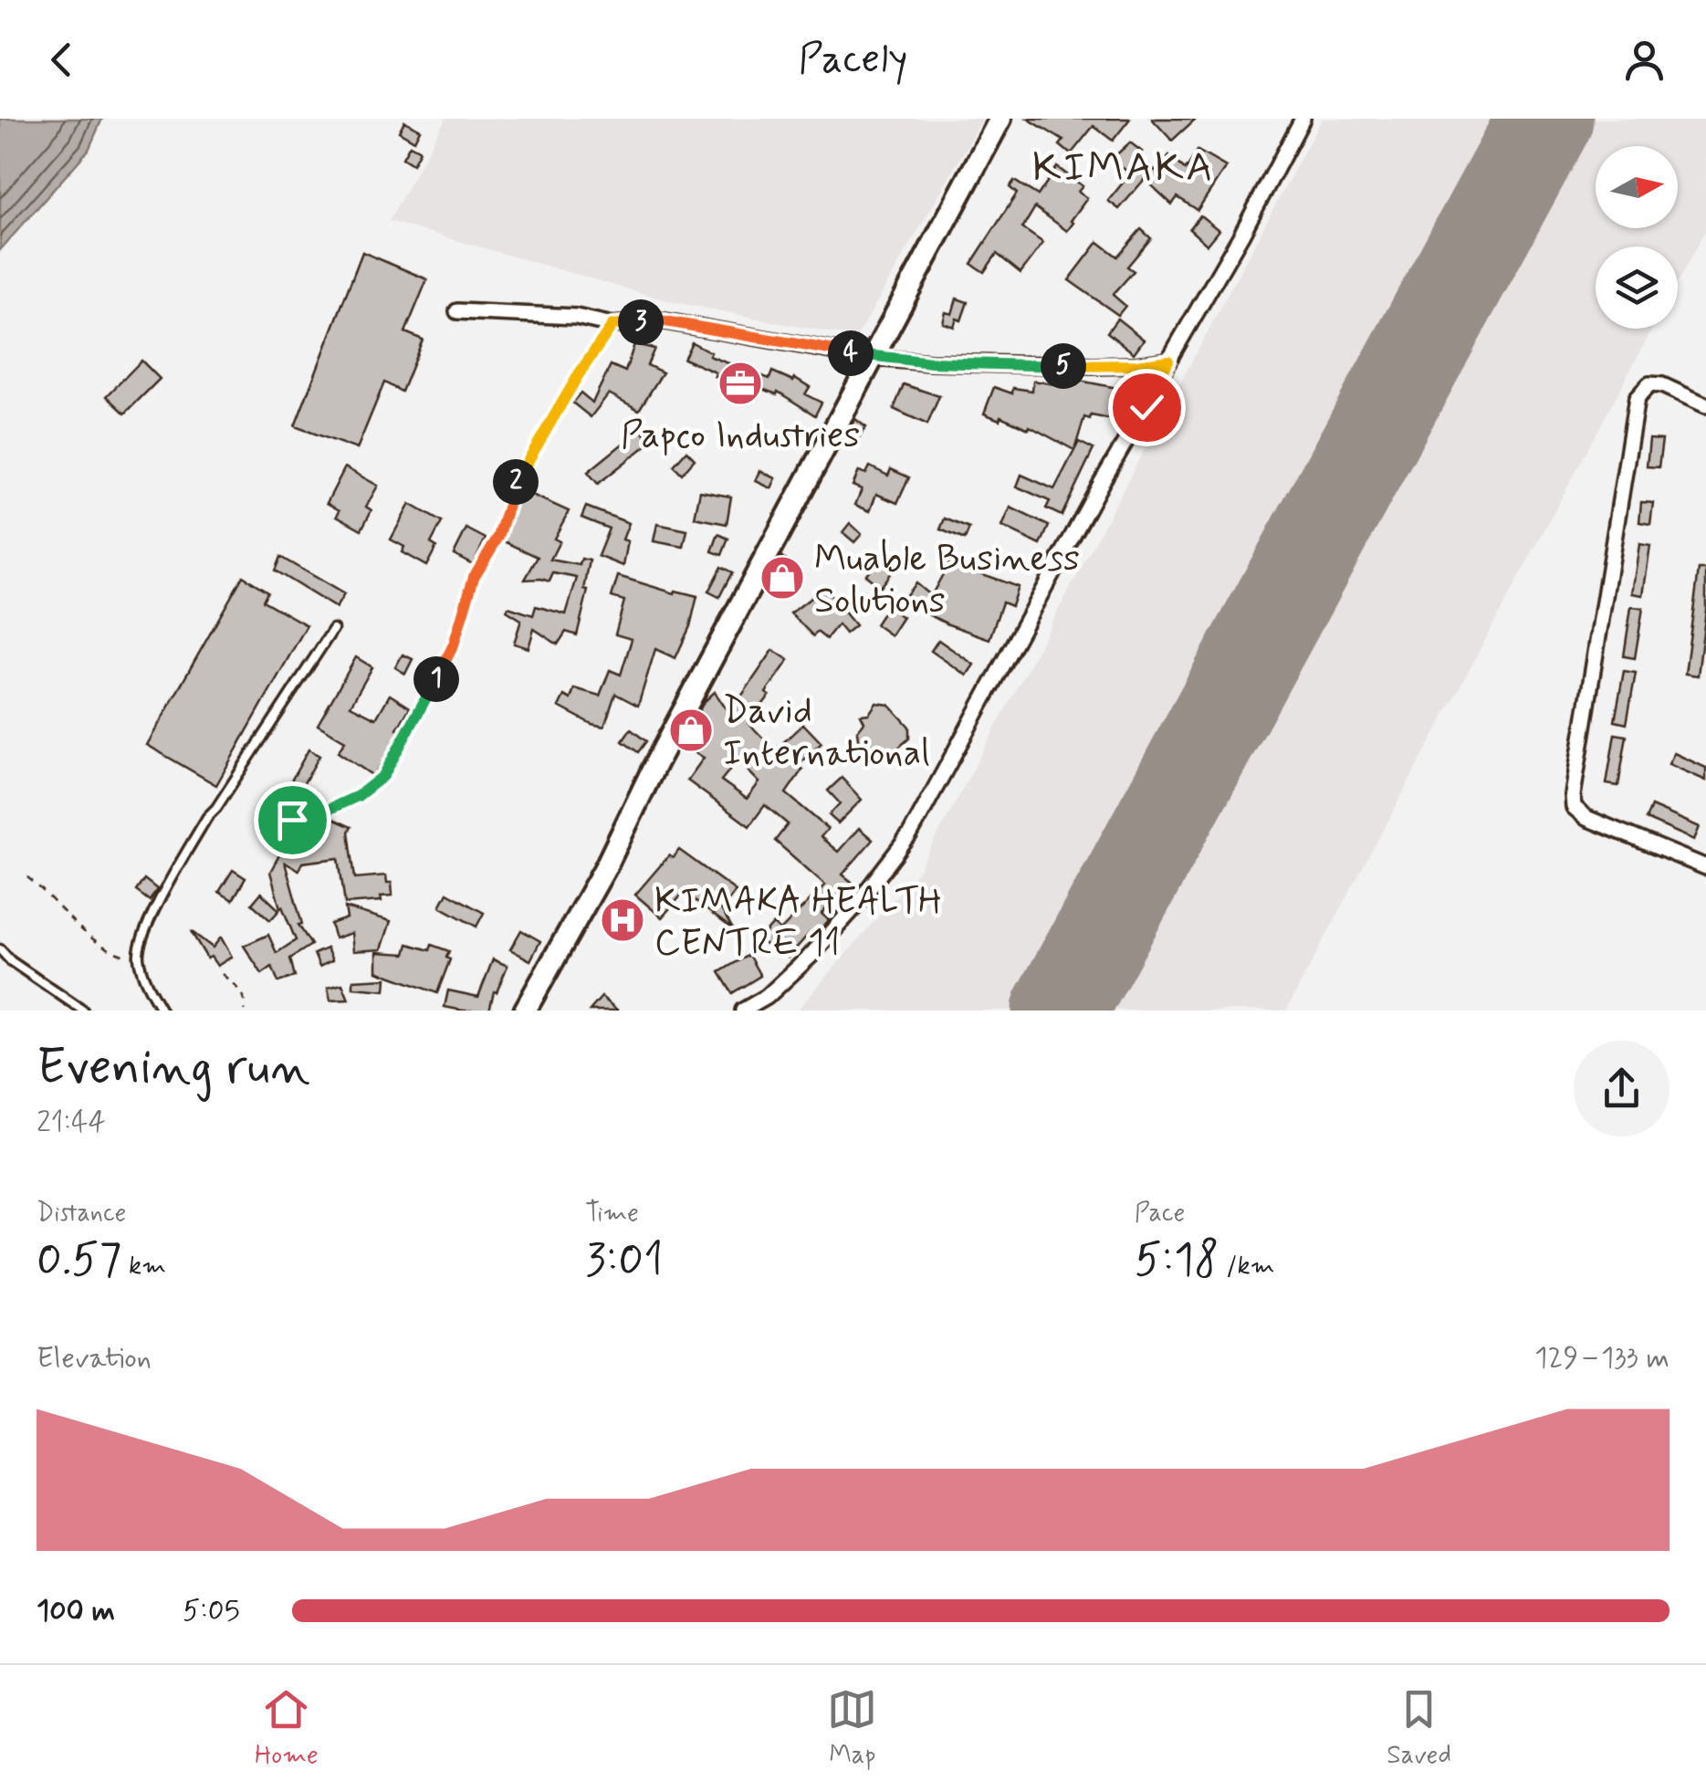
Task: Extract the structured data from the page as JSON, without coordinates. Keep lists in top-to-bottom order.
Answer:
{
  "districts": ["KIMAKA"],
  "places": {
    "office": ["Papco Industries"],
    "shop": ["Muable Business Solutions", "David International"],
    "hospital": ["KIMAKA HEALTH CENTRE 11"]
  },
  "north": "right",
  "page": {
    "header": "Pacely",
    "pins": [
      "3",
      "4",
      "5",
      "2",
      "1"
    ],
    "heading": ["Evening run", "21:44"],
    "stats": [
      ["Distance", "0.57 km"],
      ["Time", "3:01"],
      ["Pace", "5:18 /km"]
    ],
    "chart": ["Elevation", "129–133 m"],
    "list": [
      {
        "name": "100 m",
        "note": "5:05"
      }
    ],
    "tabs": ["Home", "Map", "Saved"]
  }
}
